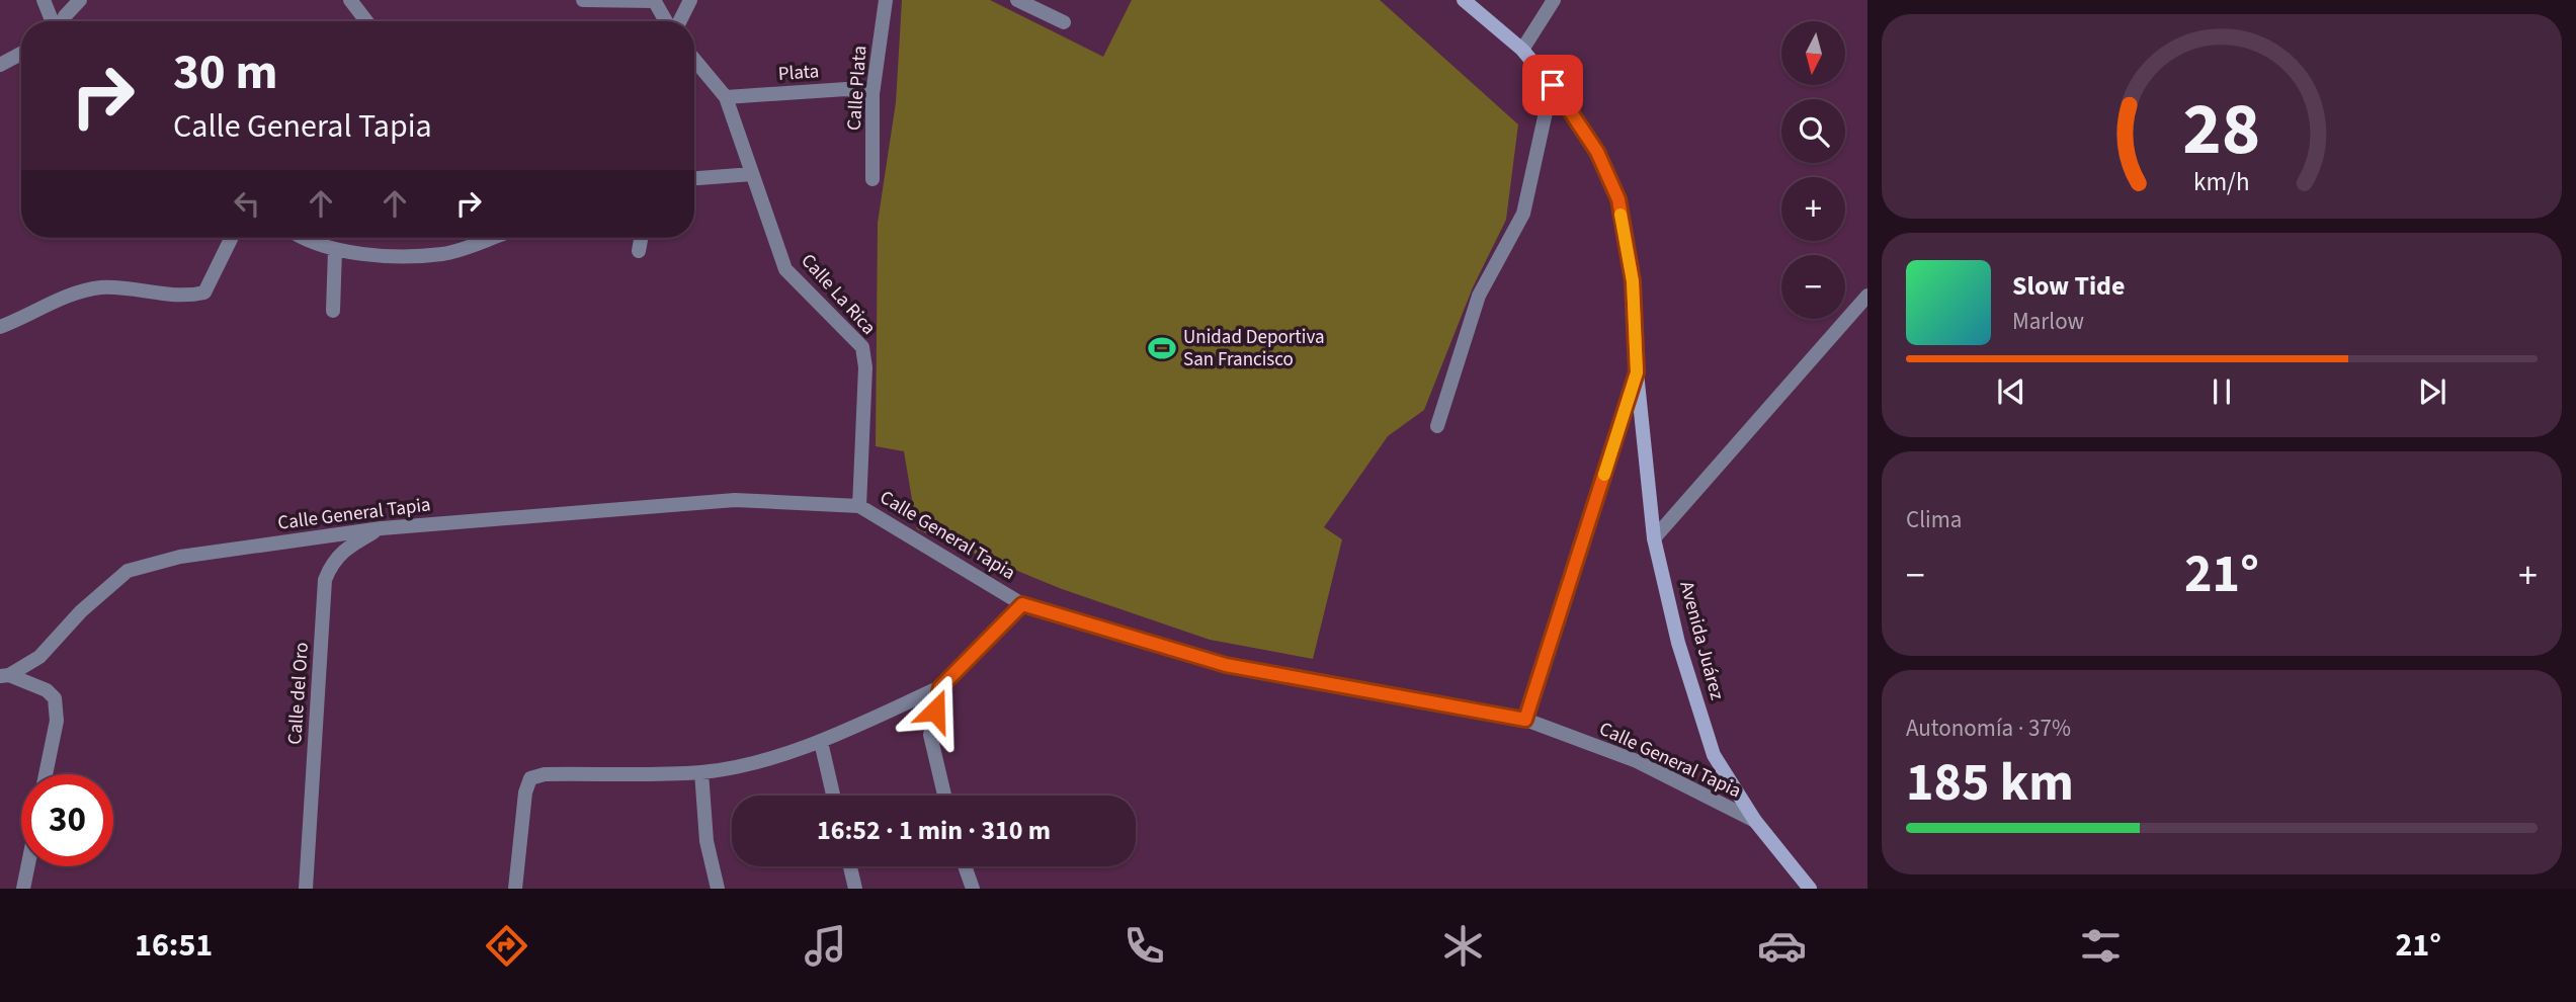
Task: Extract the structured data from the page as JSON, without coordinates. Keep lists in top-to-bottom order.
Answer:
{
  "streets": {
    "main road": ["Avenida Juárez"],
    "street": [
      "Plata",
      "Calle Plata",
      "Calle La Rica",
      "Calle General Tapia",
      "Calle del Oro"
    ]
  },
  "crossings": [
    ["Plata", "Calle Plata"],
    ["Plata", "Calle La Rica"],
    ["Calle La Rica", "Calle General Tapia"],
    ["Calle General Tapia", "Avenida Juárez"],
    ["Calle General Tapia", "Calle del Oro"]
  ],
  "places": {
    "sports": ["Unidad Deportiva San Francisco"]
  },
  "north": "bottom",
  "page": {
    "map_buttons": ["+", "−"],
    "turn": ["30 m", "Calle General Tapia"],
    "song": ["Slow Tide", "Marlow"],
    "tile": [
      "Clima",
      ["Autonomía · 37%", "185 km"]
    ],
    "heat": ["−", "21°", "+"],
    "limit": "30",
    "trip": "16:52 · 1 min · 310 m",
    "tabs": ["16:51", "21°"],
    "gauge": ["28", "km/h"]
  }
}
